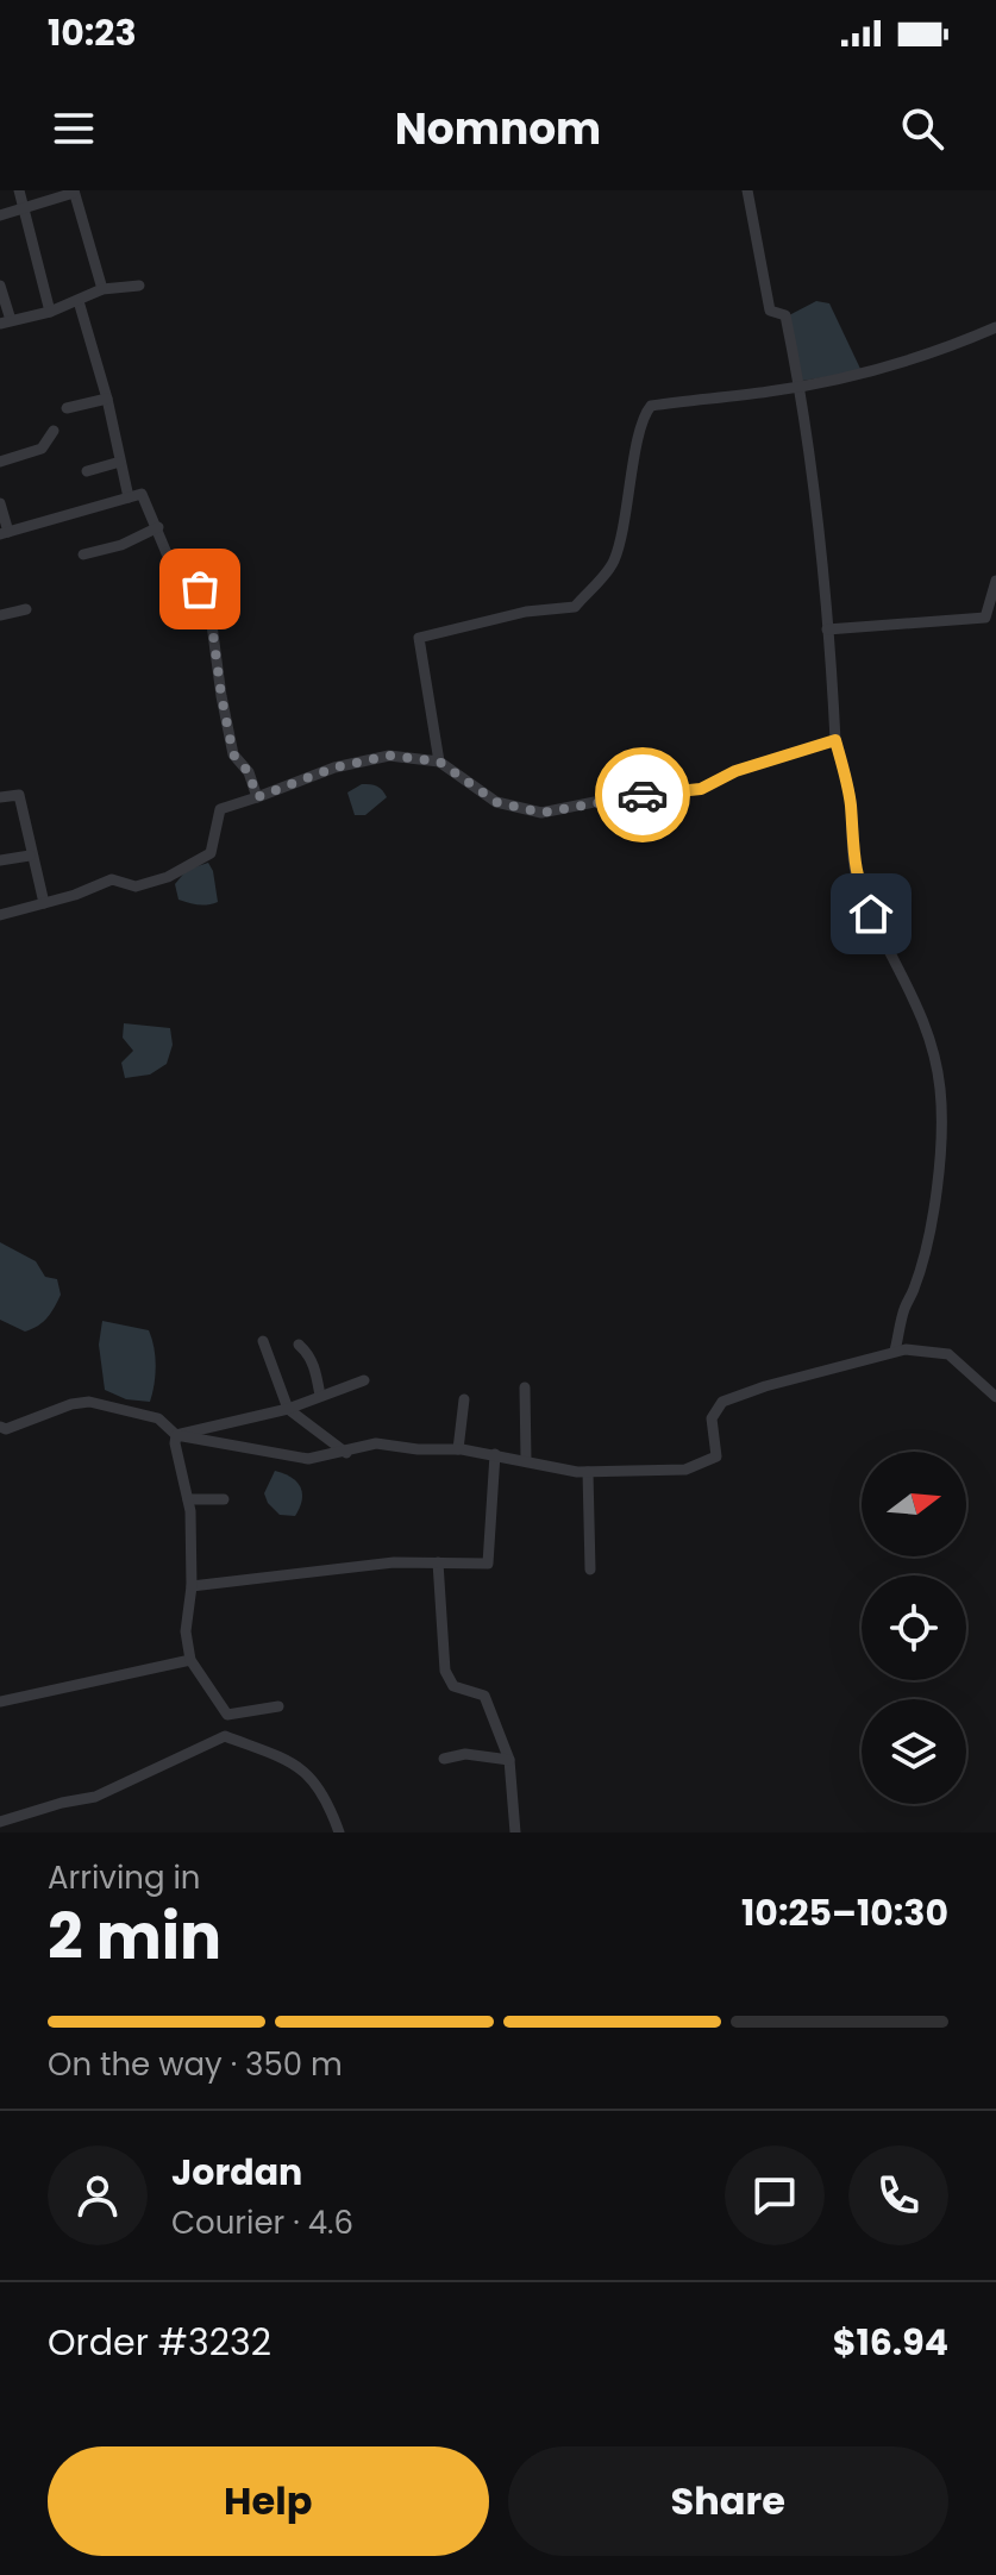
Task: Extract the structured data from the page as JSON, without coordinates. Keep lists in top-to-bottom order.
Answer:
{
  "north": "right",
  "page": {
    "status": "10:23",
    "header": "Nomnom",
    "heading": ["2 min", "Arriving in", "10:25–10:30"],
    "panel": [
      "Jordan",
      "Courier · 4.6",
      "Order #3232",
      "$16.94"
    ],
    "bar": "On the way · 350 m",
    "buttons": ["Help", "Share"]
  }
}
